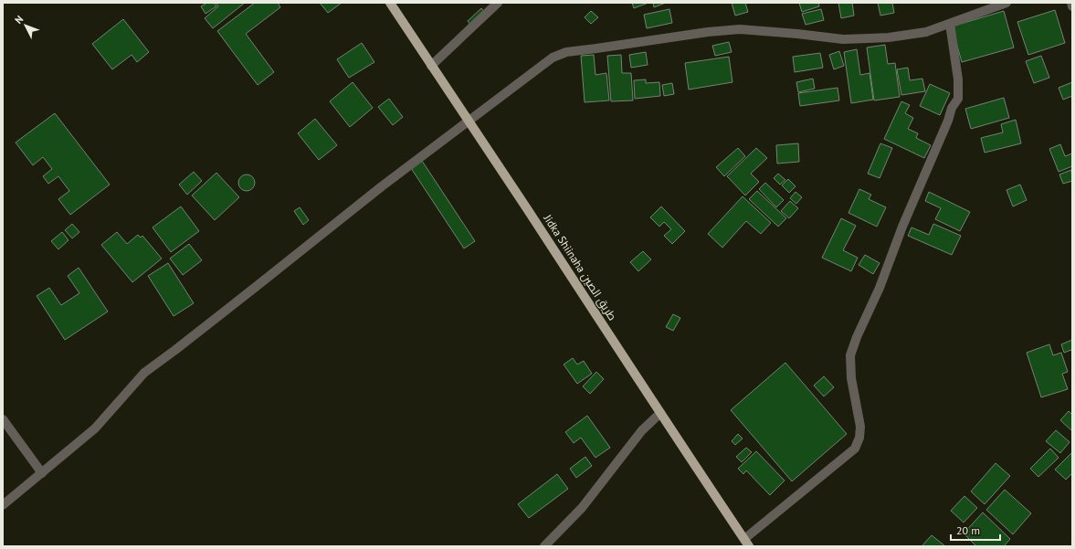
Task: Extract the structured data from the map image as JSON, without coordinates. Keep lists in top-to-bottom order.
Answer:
{
  "streets": {
    "main road": ["Jidka Shiinaha طريق الصين"]
  },
  "scale_bar": "20 m",
  "north": "top left"
}
